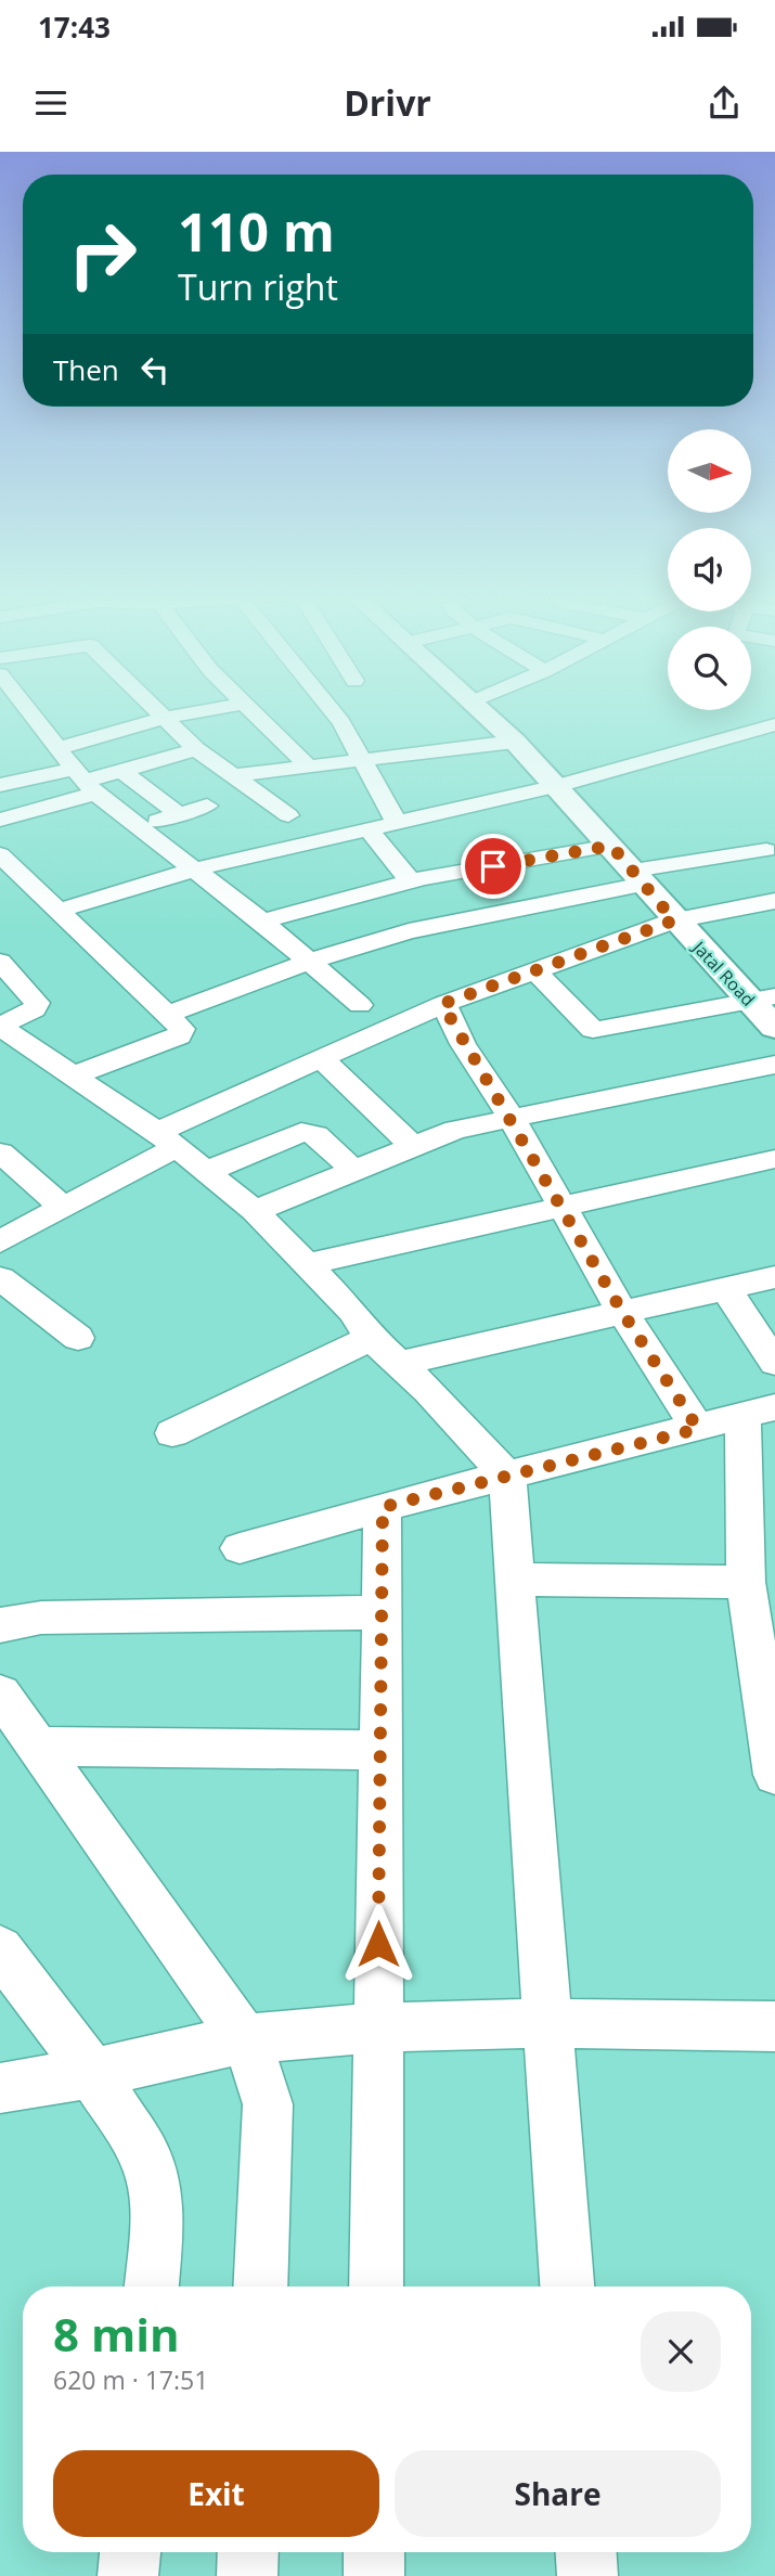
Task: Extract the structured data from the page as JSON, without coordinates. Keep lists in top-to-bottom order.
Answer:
{
  "streets": {
    "main road": ["Jatal Road"]
  },
  "north": "right",
  "page": {
    "status": "17:43",
    "header": "Drivr",
    "turn": ["110 m", "Turn right"],
    "then": "Then",
    "heading": ["8 min", "620 m · 17:51"],
    "buttons": ["Exit", "Share"]
  }
}
